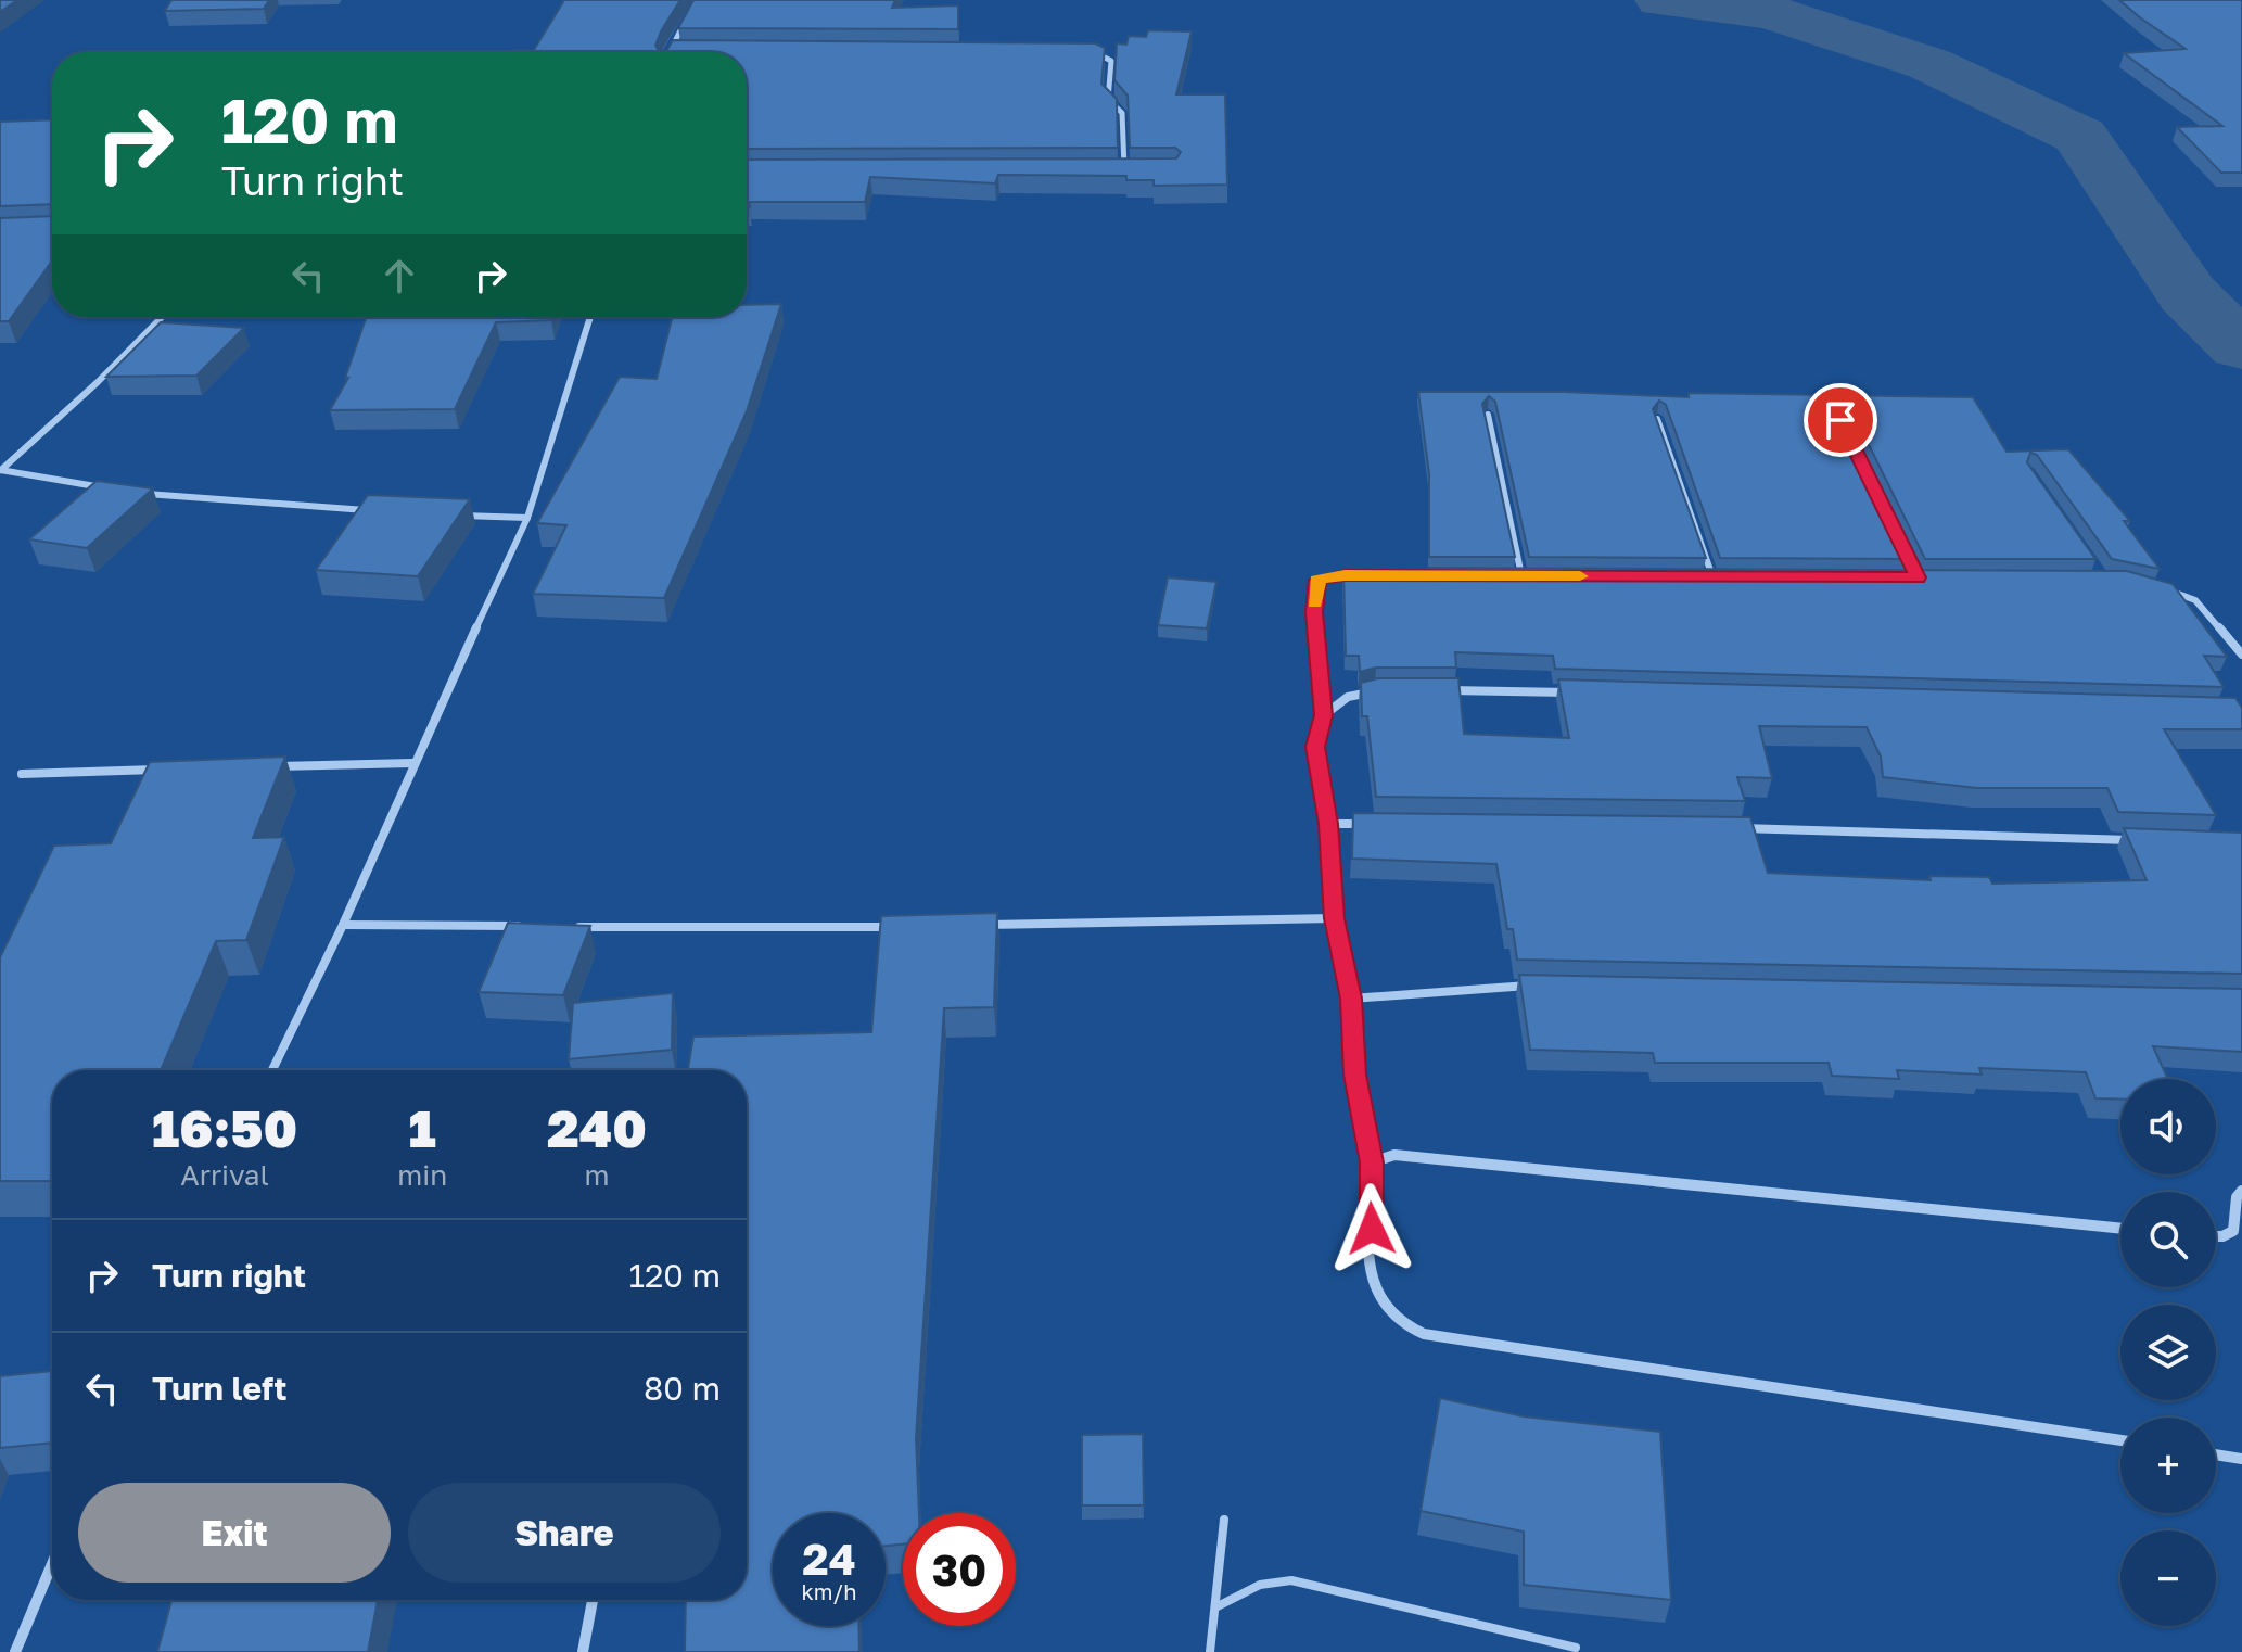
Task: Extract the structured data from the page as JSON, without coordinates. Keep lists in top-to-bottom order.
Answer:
{
  "page": {
    "turn": ["120 m", "Turn right"],
    "eta": [
      "16:50",
      "Arrival",
      "1",
      "min",
      "240",
      "m"
    ],
    "map_buttons": ["+", "−"],
    "list": [
      {
        "name": "Turn right",
        "value": "120 m"
      },
      {
        "name": "Turn left",
        "value": "80 m"
      }
    ],
    "buttons": ["Exit", "Share"],
    "speed": "24 km/h",
    "limit": "30"
  }
}
